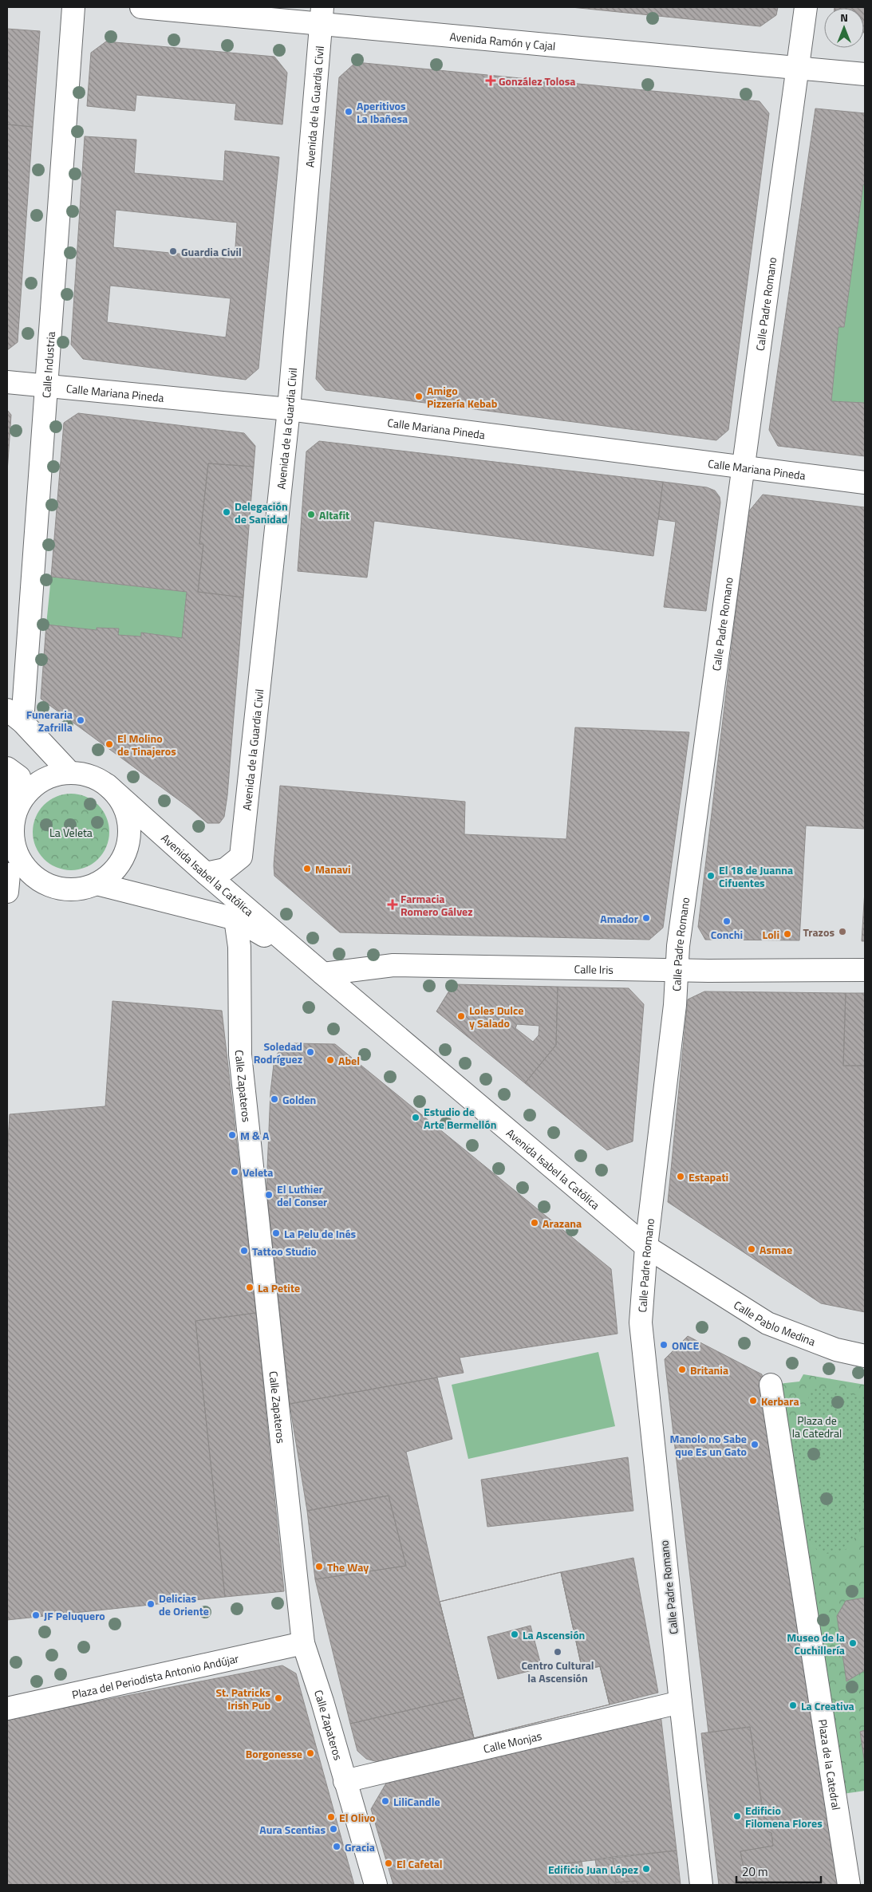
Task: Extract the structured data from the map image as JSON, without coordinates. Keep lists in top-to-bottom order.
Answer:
{
  "streets": {
    "street": [
      "Avenida Ramón y Cajal",
      "Avenida de la Guardia Civil",
      "Calle Padre Romano",
      "Calle Industria",
      "Calle Mariana Pineda",
      "Avenida Isabel la Católica",
      "Calle Iris",
      "Calle Zapateros",
      "Calle Pablo Medina",
      "Plaza del Periodista Antonio Andújar",
      "Calle Monjas",
      "Plaza de la Catedral"
    ]
  },
  "crossings": [
    ["Avenida Ramón y Cajal", "Avenida de la Guardia Civil"],
    ["Avenida Ramón y Cajal", "Calle Padre Romano"],
    ["Avenida de la Guardia Civil", "Calle Mariana Pineda"],
    ["Avenida de la Guardia Civil", "Avenida Isabel la Católica"],
    ["Calle Padre Romano", "Calle Mariana Pineda"],
    ["Calle Padre Romano", "Avenida Isabel la Católica"],
    ["Calle Padre Romano", "Calle Iris"],
    ["Calle Padre Romano", "Calle Monjas"],
    ["Calle Industria", "Calle Mariana Pineda"],
    ["Avenida Isabel la Católica", "Calle Iris"],
    ["Avenida Isabel la Católica", "Calle Zapateros"],
    ["Avenida Isabel la Católica", "Calle Pablo Medina"],
    ["Calle Zapateros", "Plaza del Periodista Antonio Andújar"],
    ["Calle Zapateros", "Calle Monjas"]
  ],
  "parks": ["La Veleta", "Plaza de la Catedral"],
  "places": {
    "health": ["González Tolosa", "Farmacia Romero Gálvez"],
    "other": [
      "Aperitivos La Ibañesa",
      "Guardia Civil",
      "Amigo Pizzería Kebab",
      "Delegación de Sanidad",
      "Altafit",
      "Funeraria Zafrilla",
      "El Molino de Tinajeros",
      "Manavi",
      "El 18 de Juanna Cifuentes",
      "Amador",
      "Conchi",
      "Trazos",
      "Loli",
      "Loles Dulce y Salado",
      "Soledad Rodríguez",
      "Abel",
      "Golden",
      "Estudio de Arte Bermellón",
      "M & A",
      "Veleta",
      "Estapati",
      "El Luthier del Conser",
      "Arazana",
      "La Pelu de Inés",
      "Asmae",
      "Tattoo Studio",
      "La Petite",
      "ONCE",
      "Britania",
      "Kerbara",
      "Manolo no Sabe que Es un Gato",
      "The Way",
      "Delicias de Oriente",
      "JF Peluquero",
      "La Ascensión",
      "Museo de la Cuchillería",
      "Centro Cultural la Ascensión",
      "St. Patricks Irish Pub",
      "La Creativa",
      "Borgonesse",
      "LiliCandle",
      "Edificio Filomena Flores",
      "El Olivo",
      "Aura Scentias",
      "Gracia",
      "El Cafetal",
      "Edificio Juan López"
    ]
  },
  "scale_bar": "20 m",
  "north": "top"
}
